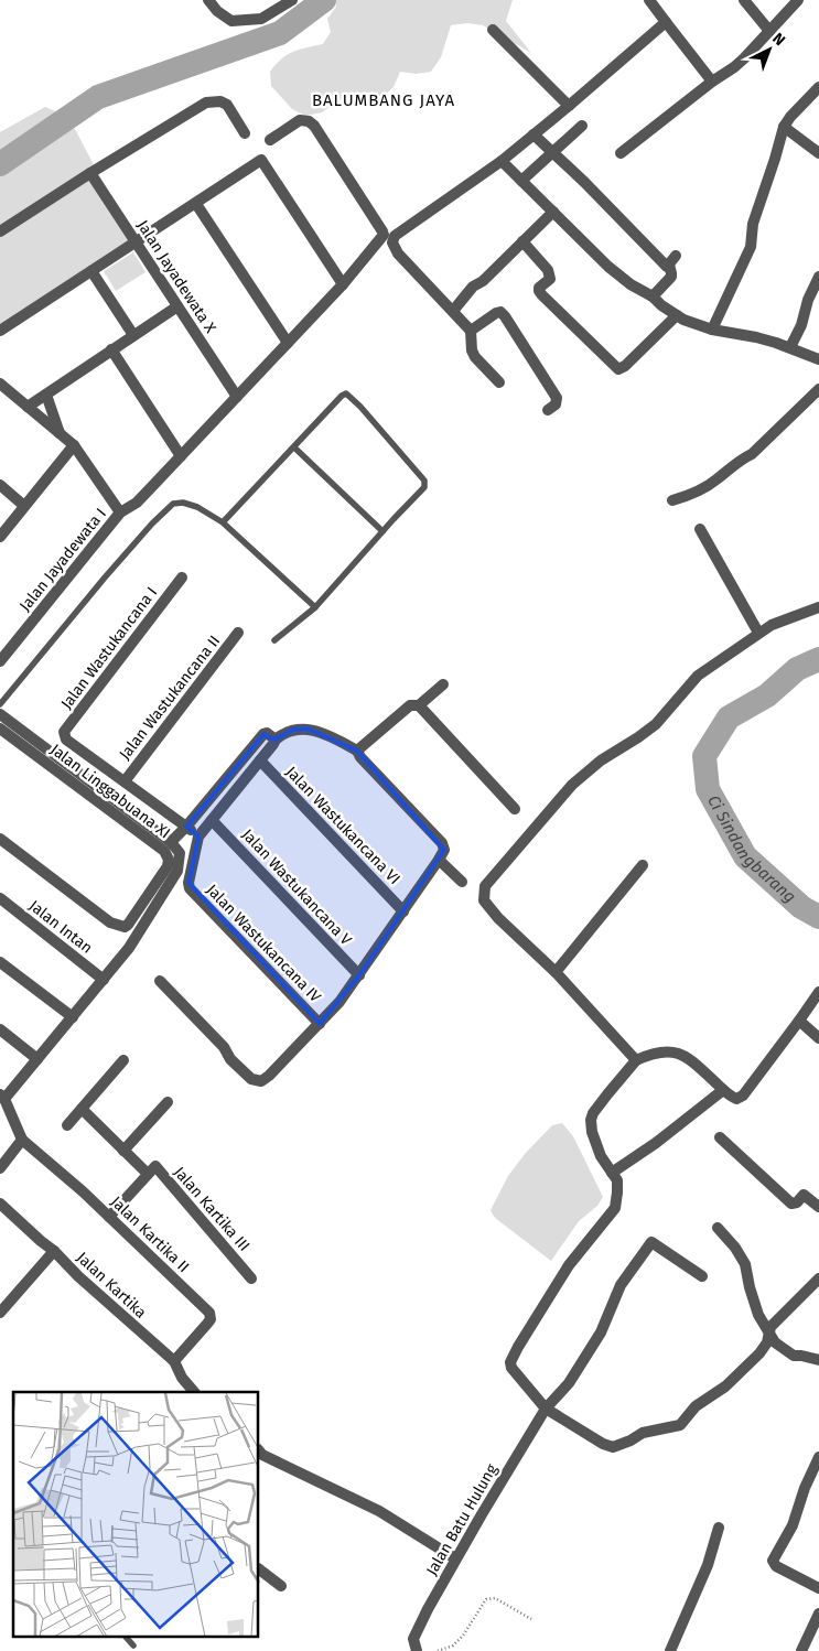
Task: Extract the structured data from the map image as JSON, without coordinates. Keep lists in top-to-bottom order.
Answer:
{
  "streets": {
    "street": [
      "Jalan Jayadewata X",
      "Jalan Jayadewata I",
      "Jalan Wastukancana I",
      "Jalan Wastukancana II",
      "Jalan Linggabuana XI",
      "Jalan Wastukancana VI",
      "Jalan Wastukancana V",
      "Jalan Intan",
      "Jalan Wastukancana IV",
      "Jalan Kartika III",
      "Jalan Kartika II",
      "Jalan Kartika",
      "Jalan Batu Hulung"
    ]
  },
  "crossings": [
    ["Jalan Wastukancana I", "Jalan Wastukancana II"],
    ["Jalan Kartika III", "Jalan Kartika II"],
    ["Jalan Kartika II", "Jalan Kartika"]
  ],
  "districts": ["BALUMBANG JAYA"],
  "water": ["Ci Sindangbarang"],
  "north": "top right"
}
